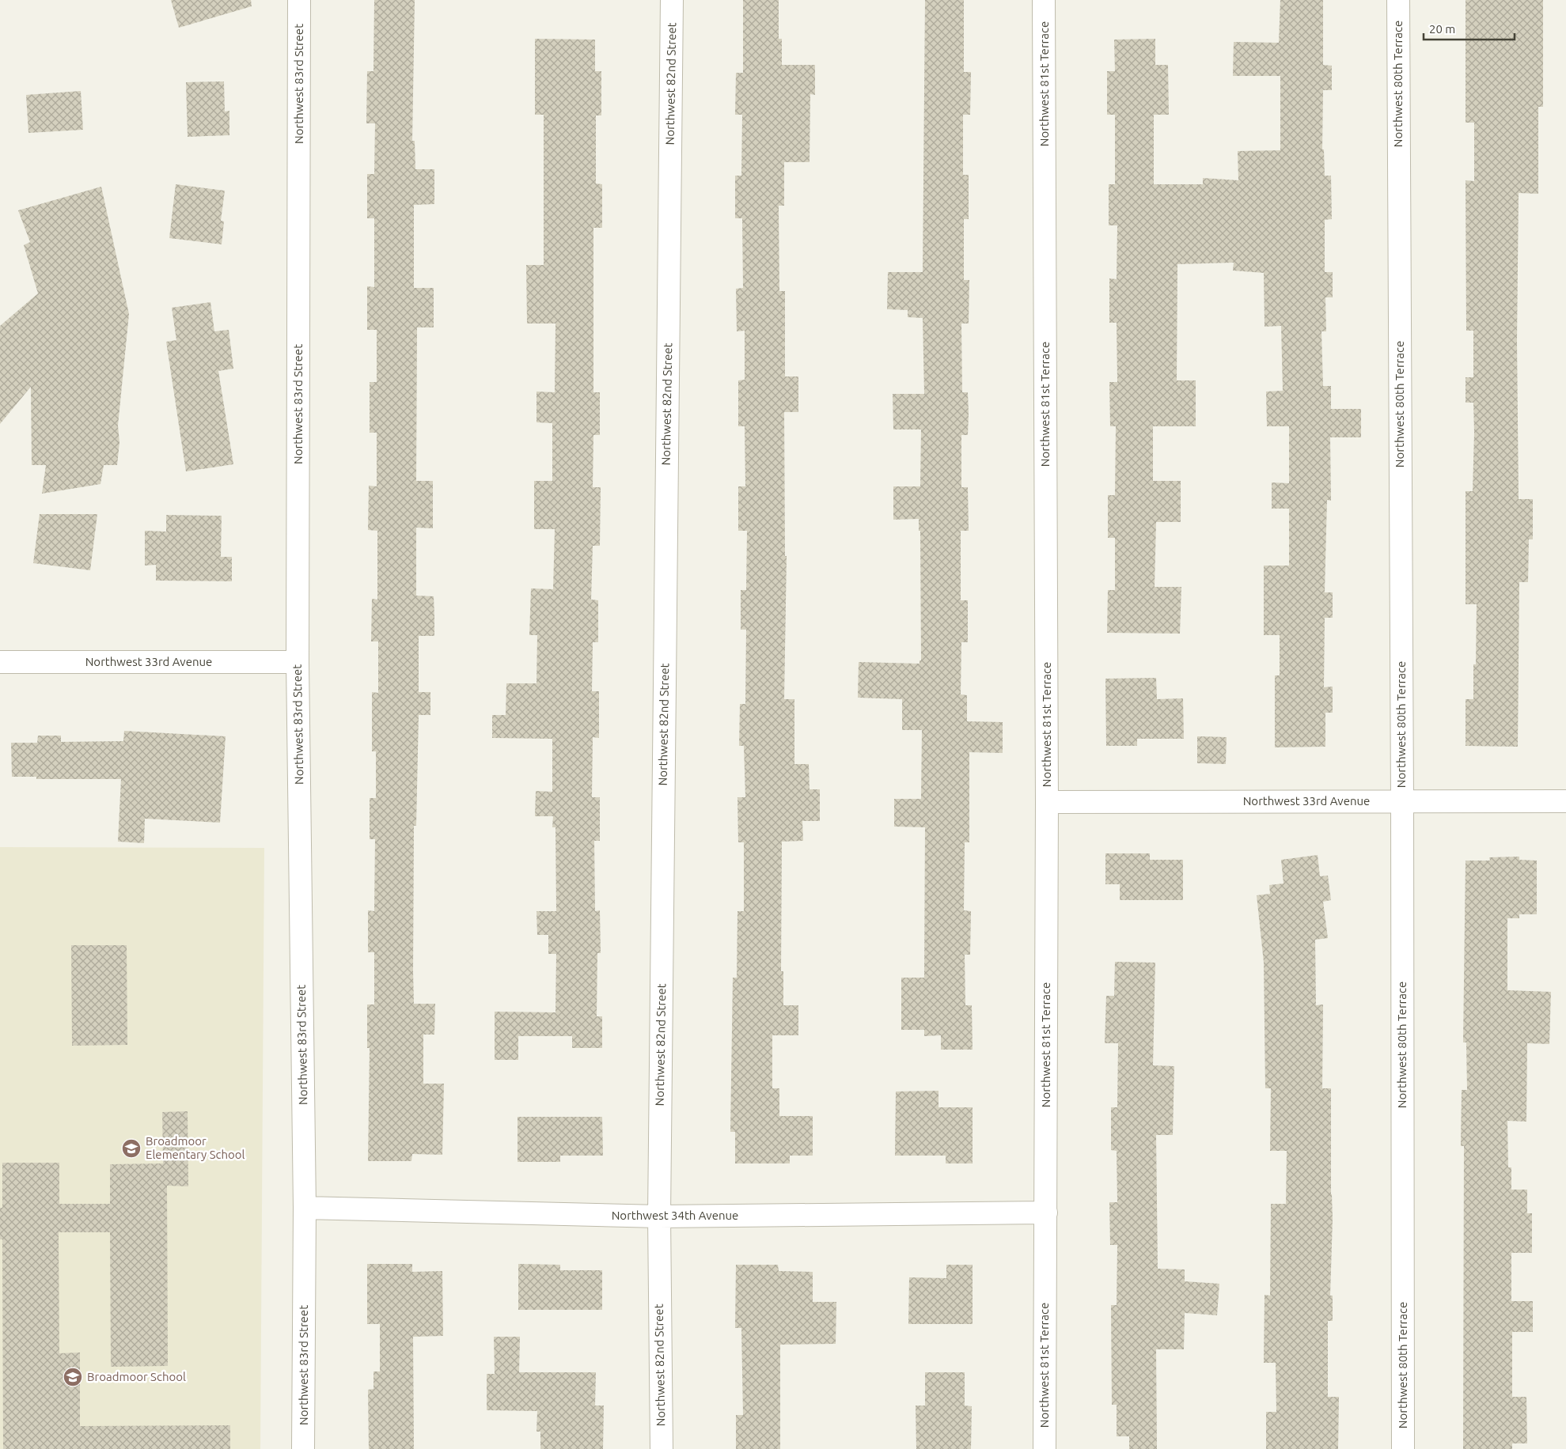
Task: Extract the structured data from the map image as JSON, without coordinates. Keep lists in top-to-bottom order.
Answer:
{
  "streets": {
    "street": [
      "Northwest 83rd Street",
      "Northwest 82nd Street",
      "Northwest 81st Terrace",
      "Northwest 80th Terrace",
      "Northwest 33rd Avenue",
      "Northwest 34th Avenue"
    ]
  },
  "crossings": [
    ["Northwest 83rd Street", "Northwest 33rd Avenue"],
    ["Northwest 83rd Street", "Northwest 34th Avenue"],
    ["Northwest 82nd Street", "Northwest 34th Avenue"],
    ["Northwest 81st Terrace", "Northwest 33rd Avenue"],
    ["Northwest 81st Terrace", "Northwest 34th Avenue"],
    ["Northwest 80th Terrace", "Northwest 33rd Avenue"]
  ],
  "places": {
    "school or university": ["Broadmoor Elementary School", "Broadmoor School"]
  },
  "scale_bar": "20 m"
}
